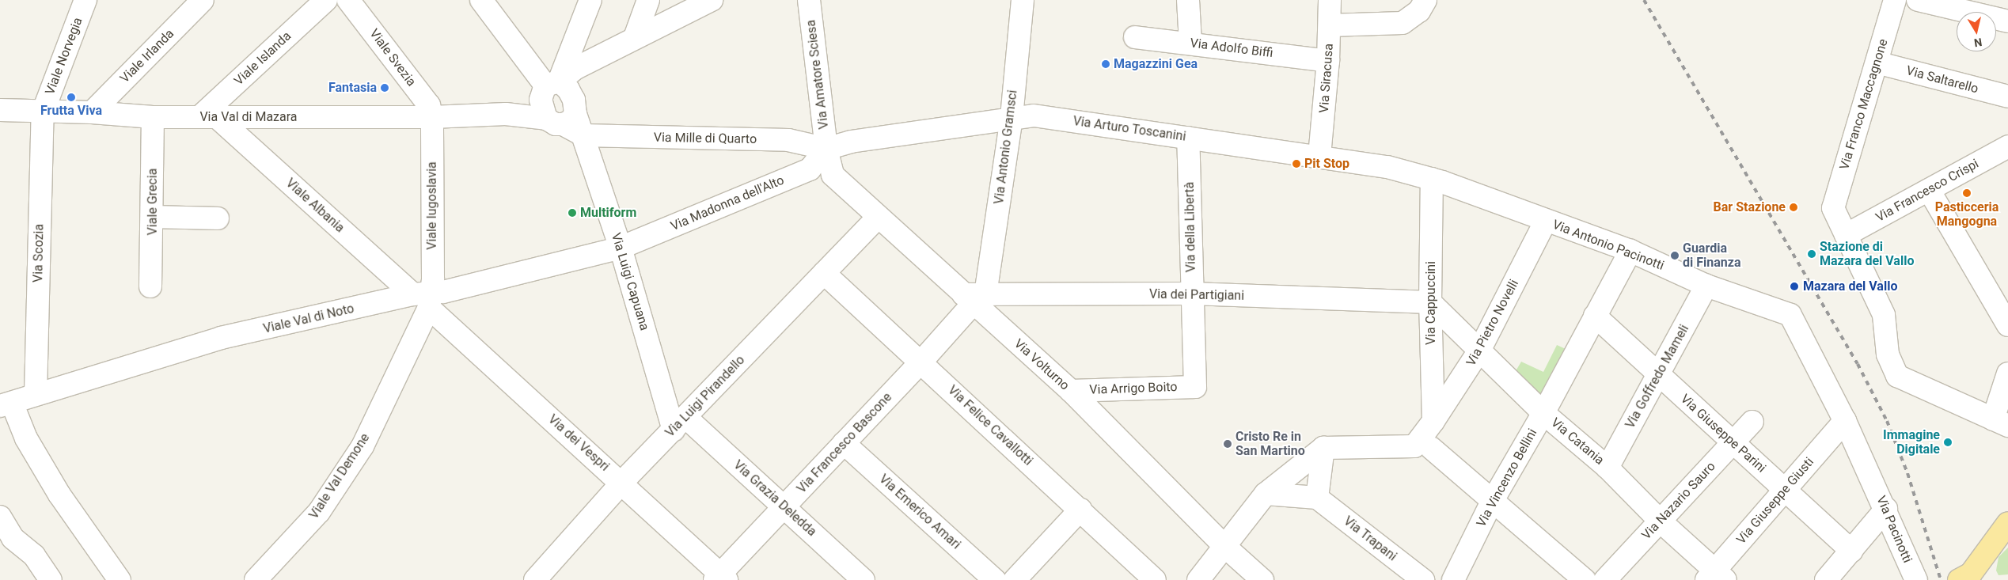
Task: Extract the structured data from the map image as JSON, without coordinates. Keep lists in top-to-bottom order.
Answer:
{
  "streets": {
    "street": [
      "Via Adolfo Biffi",
      "Viale Norvegia",
      "Viale Irlanda",
      "Viale Svezia",
      "Viale Islanda",
      "Via Amatore Sciesa",
      "Via Siracusa",
      "Via Saltarello",
      "Via Franco Maccagnone",
      "Via Val di Mazara",
      "Via Arturo Toscanini",
      "Via Mille di Quarto",
      "Via Antonio Gramsci",
      "Via Francesco Crispi",
      "Viale Grecia",
      "Via Madonna dell'Alto",
      "Viale Albania",
      "Viale Iugoslavia",
      "Via della Libertà",
      "Via Antonio Pacinotti",
      "Via Scozia",
      "Via Luigi Capuana",
      "Via dei Partigiani",
      "Via Cappuccini",
      "Viale Val di Noto",
      "Via Pietro Novelli",
      "Via Volturno",
      "Via Goffredo Mameli",
      "Via Arrigo Boito",
      "Via Luigi Pirandello",
      "Via Felice Cavallotti",
      "Via Giuseppe Parini",
      "Via Catania",
      "Via dei Vespri",
      "Via Francesco Bascone",
      "Viale Val Demone",
      "Via Vincenzo Bellini",
      "Via Grazia Deledda",
      "Via Nazario Sauro",
      "Via Giuseppe Giusti",
      "Via Emerico Amari",
      "Via Pacinotti",
      "Via Trapani"
    ]
  },
  "crossings": [
    ["Via Adolfo Biffi", "Via Siracusa"],
    ["Viale Norvegia", "Via Val di Mazara"],
    ["Viale Norvegia", "Via Scozia"],
    ["Viale Irlanda", "Via Val di Mazara"],
    ["Viale Svezia", "Via Val di Mazara"],
    ["Viale Svezia", "Viale Iugoslavia"],
    ["Viale Islanda", "Via Val di Mazara"],
    ["Viale Islanda", "Viale Albania"],
    ["Via Amatore Sciesa", "Via Arturo Toscanini"],
    ["Via Amatore Sciesa", "Via Mille di Quarto"],
    ["Via Amatore Sciesa", "Via Madonna dell'Alto"],
    ["Via Amatore Sciesa", "Via Volturno"],
    ["Via Siracusa", "Via Arturo Toscanini"],
    ["Via Saltarello", "Via Franco Maccagnone"],
    ["Via Franco Maccagnone", "Via Francesco Crispi"],
    ["Via Val di Mazara", "Via Mille di Quarto"],
    ["Via Val di Mazara", "Viale Grecia"],
    ["Via Val di Mazara", "Viale Albania"],
    ["Via Val di Mazara", "Viale Iugoslavia"],
    ["Via Val di Mazara", "Via Scozia"],
    ["Via Val di Mazara", "Via Luigi Capuana"],
    ["Via Arturo Toscanini", "Via Mille di Quarto"],
    ["Via Arturo Toscanini", "Via Antonio Gramsci"],
    ["Via Arturo Toscanini", "Via Madonna dell'Alto"],
    ["Via Arturo Toscanini", "Via della Libertà"],
    ["Via Arturo Toscanini", "Via Antonio Pacinotti"],
    ["Via Arturo Toscanini", "Via Cappuccini"],
    ["Via Arturo Toscanini", "Via Volturno"],
    ["Via Mille di Quarto", "Via Madonna dell'Alto"],
    ["Via Mille di Quarto", "Via Luigi Capuana"],
    ["Via Mille di Quarto", "Via Volturno"],
    ["Via Antonio Gramsci", "Via dei Partigiani"],
    ["Via Antonio Gramsci", "Via Volturno"],
    ["Via Antonio Gramsci", "Via Francesco Bascone"],
    ["Via Madonna dell'Alto", "Via Luigi Capuana"],
    ["Via Madonna dell'Alto", "Viale Val di Noto"],
    ["Via Madonna dell'Alto", "Via Volturno"],
    ["Viale Albania", "Viale Iugoslavia"],
    ["Viale Albania", "Viale Val di Noto"],
    ["Viale Albania", "Via dei Vespri"],
    ["Viale Albania", "Viale Val Demone"],
    ["Viale Iugoslavia", "Viale Val di Noto"],
    ["Viale Iugoslavia", "Via dei Vespri"],
    ["Viale Iugoslavia", "Viale Val Demone"],
    ["Via della Libertà", "Via dei Partigiani"],
    ["Via della Libertà", "Via Arrigo Boito"],
    ["Via Antonio Pacinotti", "Via Cappuccini"],
    ["Via Antonio Pacinotti", "Via Pietro Novelli"],
    ["Via Antonio Pacinotti", "Via Goffredo Mameli"],
    ["Via Antonio Pacinotti", "Via Vincenzo Bellini"],
    ["Via Antonio Pacinotti", "Via Giuseppe Giusti"],
    ["Via Antonio Pacinotti", "Via Pacinotti"],
    ["Via Scozia", "Viale Val di Noto"],
    ["Via Luigi Capuana", "Viale Val di Noto"],
    ["Via Luigi Capuana", "Via Luigi Pirandello"],
    ["Via Luigi Capuana", "Via Grazia Deledda"],
    ["Via dei Partigiani", "Via Cappuccini"],
    ["Via dei Partigiani", "Via Volturno"],
    ["Via dei Partigiani", "Via Catania"],
    ["Via dei Partigiani", "Via Francesco Bascone"],
    ["Via Cappuccini", "Via Pietro Novelli"],
    ["Via Cappuccini", "Via Catania"],
    ["Viale Val di Noto", "Via dei Vespri"],
    ["Viale Val di Noto", "Viale Val Demone"],
    ["Via Pietro Novelli", "Via Catania"],
    ["Via Volturno", "Via Arrigo Boito"],
    ["Via Volturno", "Via Luigi Pirandello"],
    ["Via Volturno", "Via Francesco Bascone"],
    ["Via Goffredo Mameli", "Via Giuseppe Parini"],
    ["Via Goffredo Mameli", "Via Catania"],
    ["Via Luigi Pirandello", "Via Felice Cavallotti"],
    ["Via Luigi Pirandello", "Via dei Vespri"],
    ["Via Luigi Pirandello", "Via Grazia Deledda"],
    ["Via Felice Cavallotti", "Via Francesco Bascone"],
    ["Via Giuseppe Parini", "Via Vincenzo Bellini"],
    ["Via Giuseppe Parini", "Via Nazario Sauro"],
    ["Via Giuseppe Parini", "Via Giuseppe Giusti"],
    ["Via Catania", "Via Vincenzo Bellini"],
    ["Via Catania", "Via Nazario Sauro"],
    ["Via Catania", "Via Giuseppe Giusti"],
    ["Via dei Vespri", "Via Francesco Bascone"],
    ["Via dei Vespri", "Viale Val Demone"],
    ["Via Francesco Bascone", "Via Grazia Deledda"],
    ["Via Francesco Bascone", "Via Emerico Amari"]
  ],
  "places": [
    "Magazzini Gea",
    "Fantasia",
    "Frutta Viva",
    "Pit Stop",
    "Pasticceria Mangogna",
    "Bar Stazione",
    "Multiform",
    "Stazione di Mazara del Vallo",
    "Guardia di Finanza",
    "Mazara del Vallo",
    "Immagine Digitale",
    "Cristo Re in San Martino"
  ],
  "north": "bottom"
}
